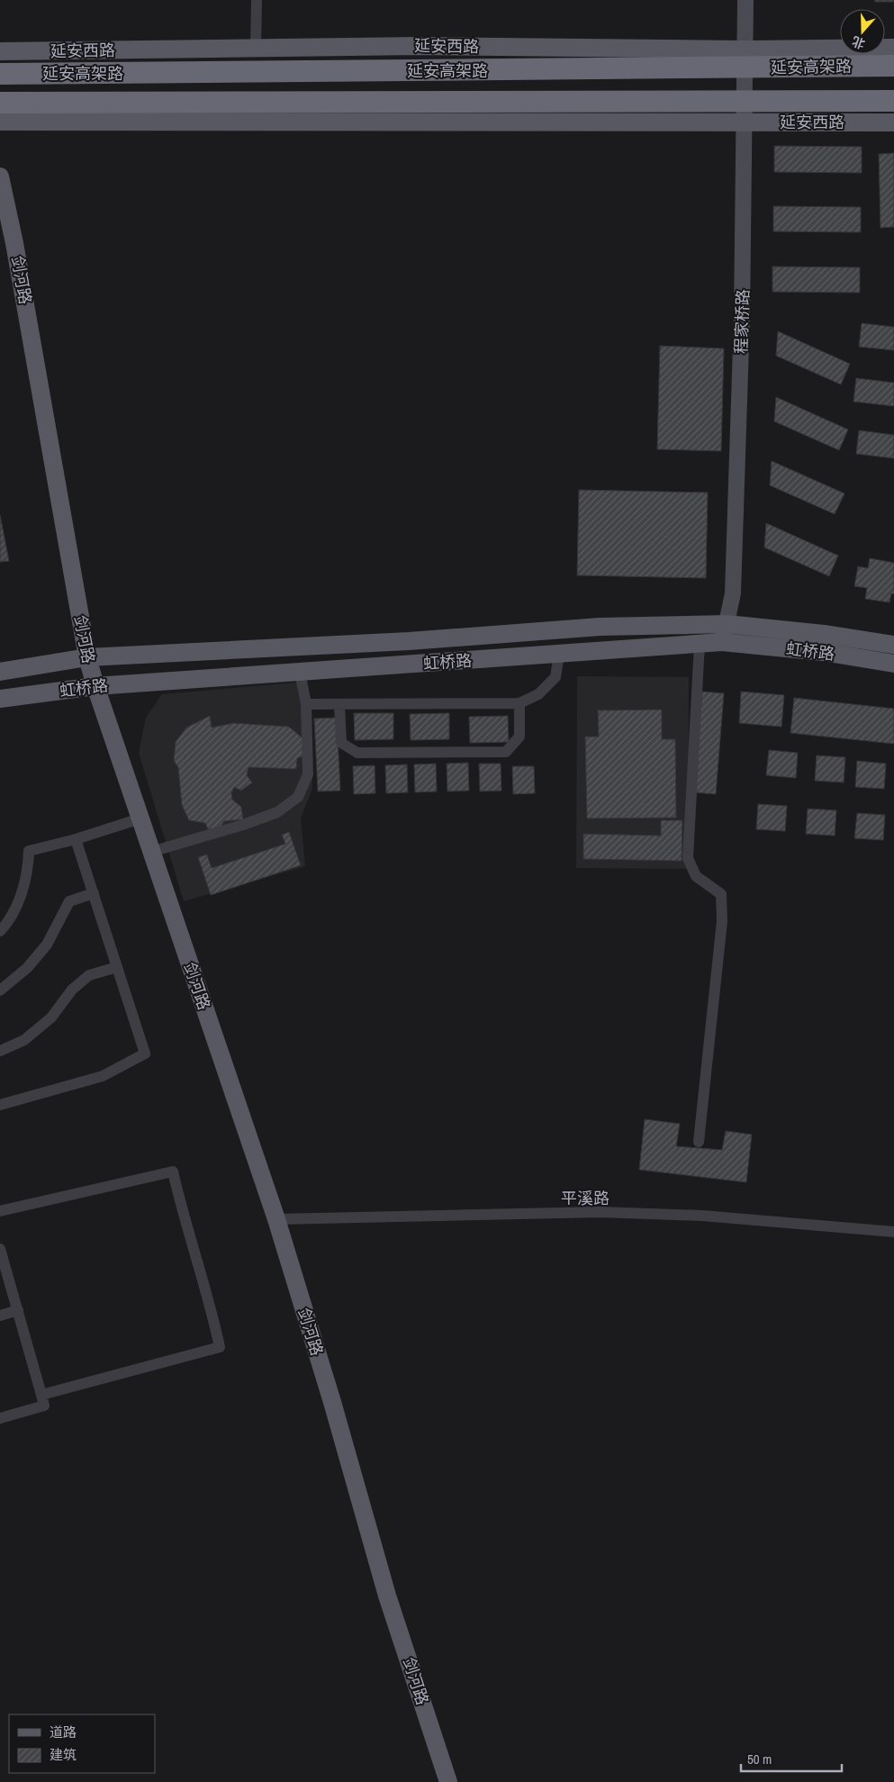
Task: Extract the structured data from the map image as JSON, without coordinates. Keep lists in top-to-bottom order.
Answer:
{
  "streets": {
    "highway": ["延安高架路"],
    "main road": ["延安西路", "剑河路", "虹桥路"],
    "street": ["程家桥路", "平溪路"]
  },
  "crossings": [
    ["延安西路", "程家桥路"],
    ["剑河路", "虹桥路"],
    ["剑河路", "平溪路"],
    ["程家桥路", "虹桥路"]
  ],
  "legend": ["道路", "建筑"],
  "scale_bar": "50 m",
  "north": "bottom"
}
